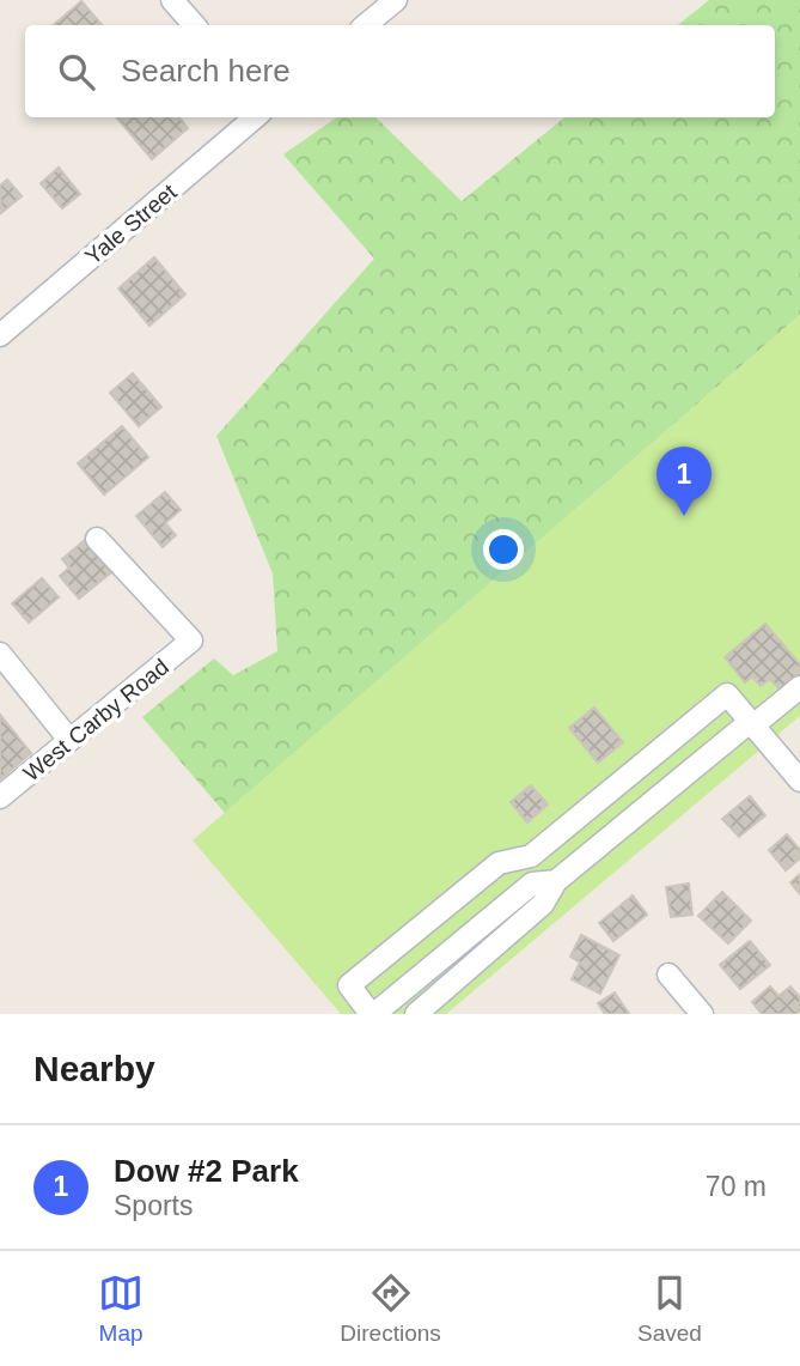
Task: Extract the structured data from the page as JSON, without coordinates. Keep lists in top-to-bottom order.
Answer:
{
  "streets": {
    "street": ["Yale Street", "West Carby Road"]
  },
  "page": {
    "search": "Search here",
    "pins": "1",
    "heading": "Nearby",
    "list": [
      {
        "mark": "1",
        "name": "Dow #2 Park",
        "note": "Sports",
        "value": "70 m"
      }
    ],
    "nav": ["Map", "Directions", "Saved"]
  }
}
